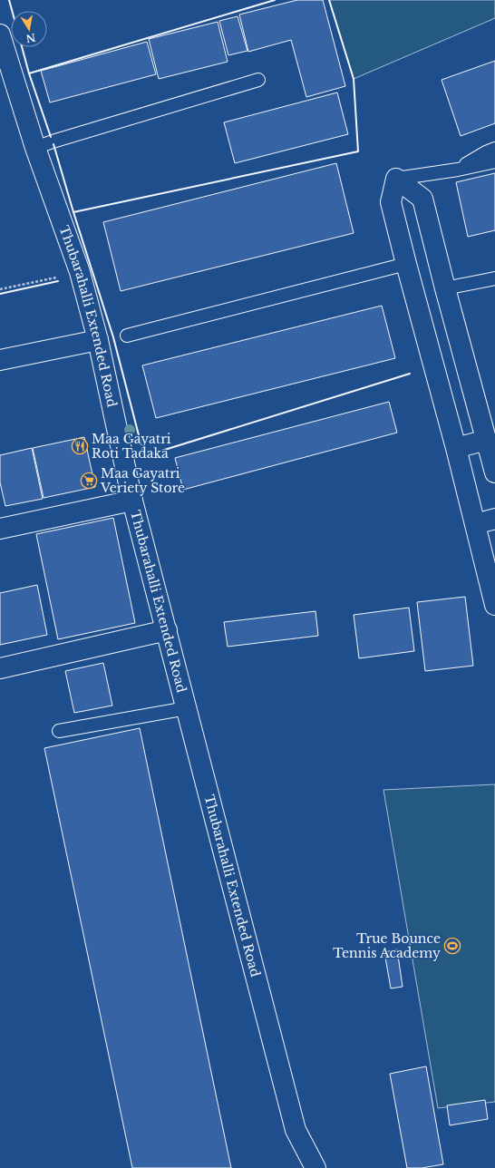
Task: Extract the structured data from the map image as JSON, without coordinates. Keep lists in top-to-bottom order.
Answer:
{
  "streets": {
    "street": ["Thubarahalli Extended Road"]
  },
  "places": {
    "restaurant": ["Maa Gayatri Roti Tadaka"],
    "supermarket": ["Maa Gayatri Veriety Store"],
    "sports": ["True Bounce Tennis Academy"]
  },
  "north": "bottom"
}
